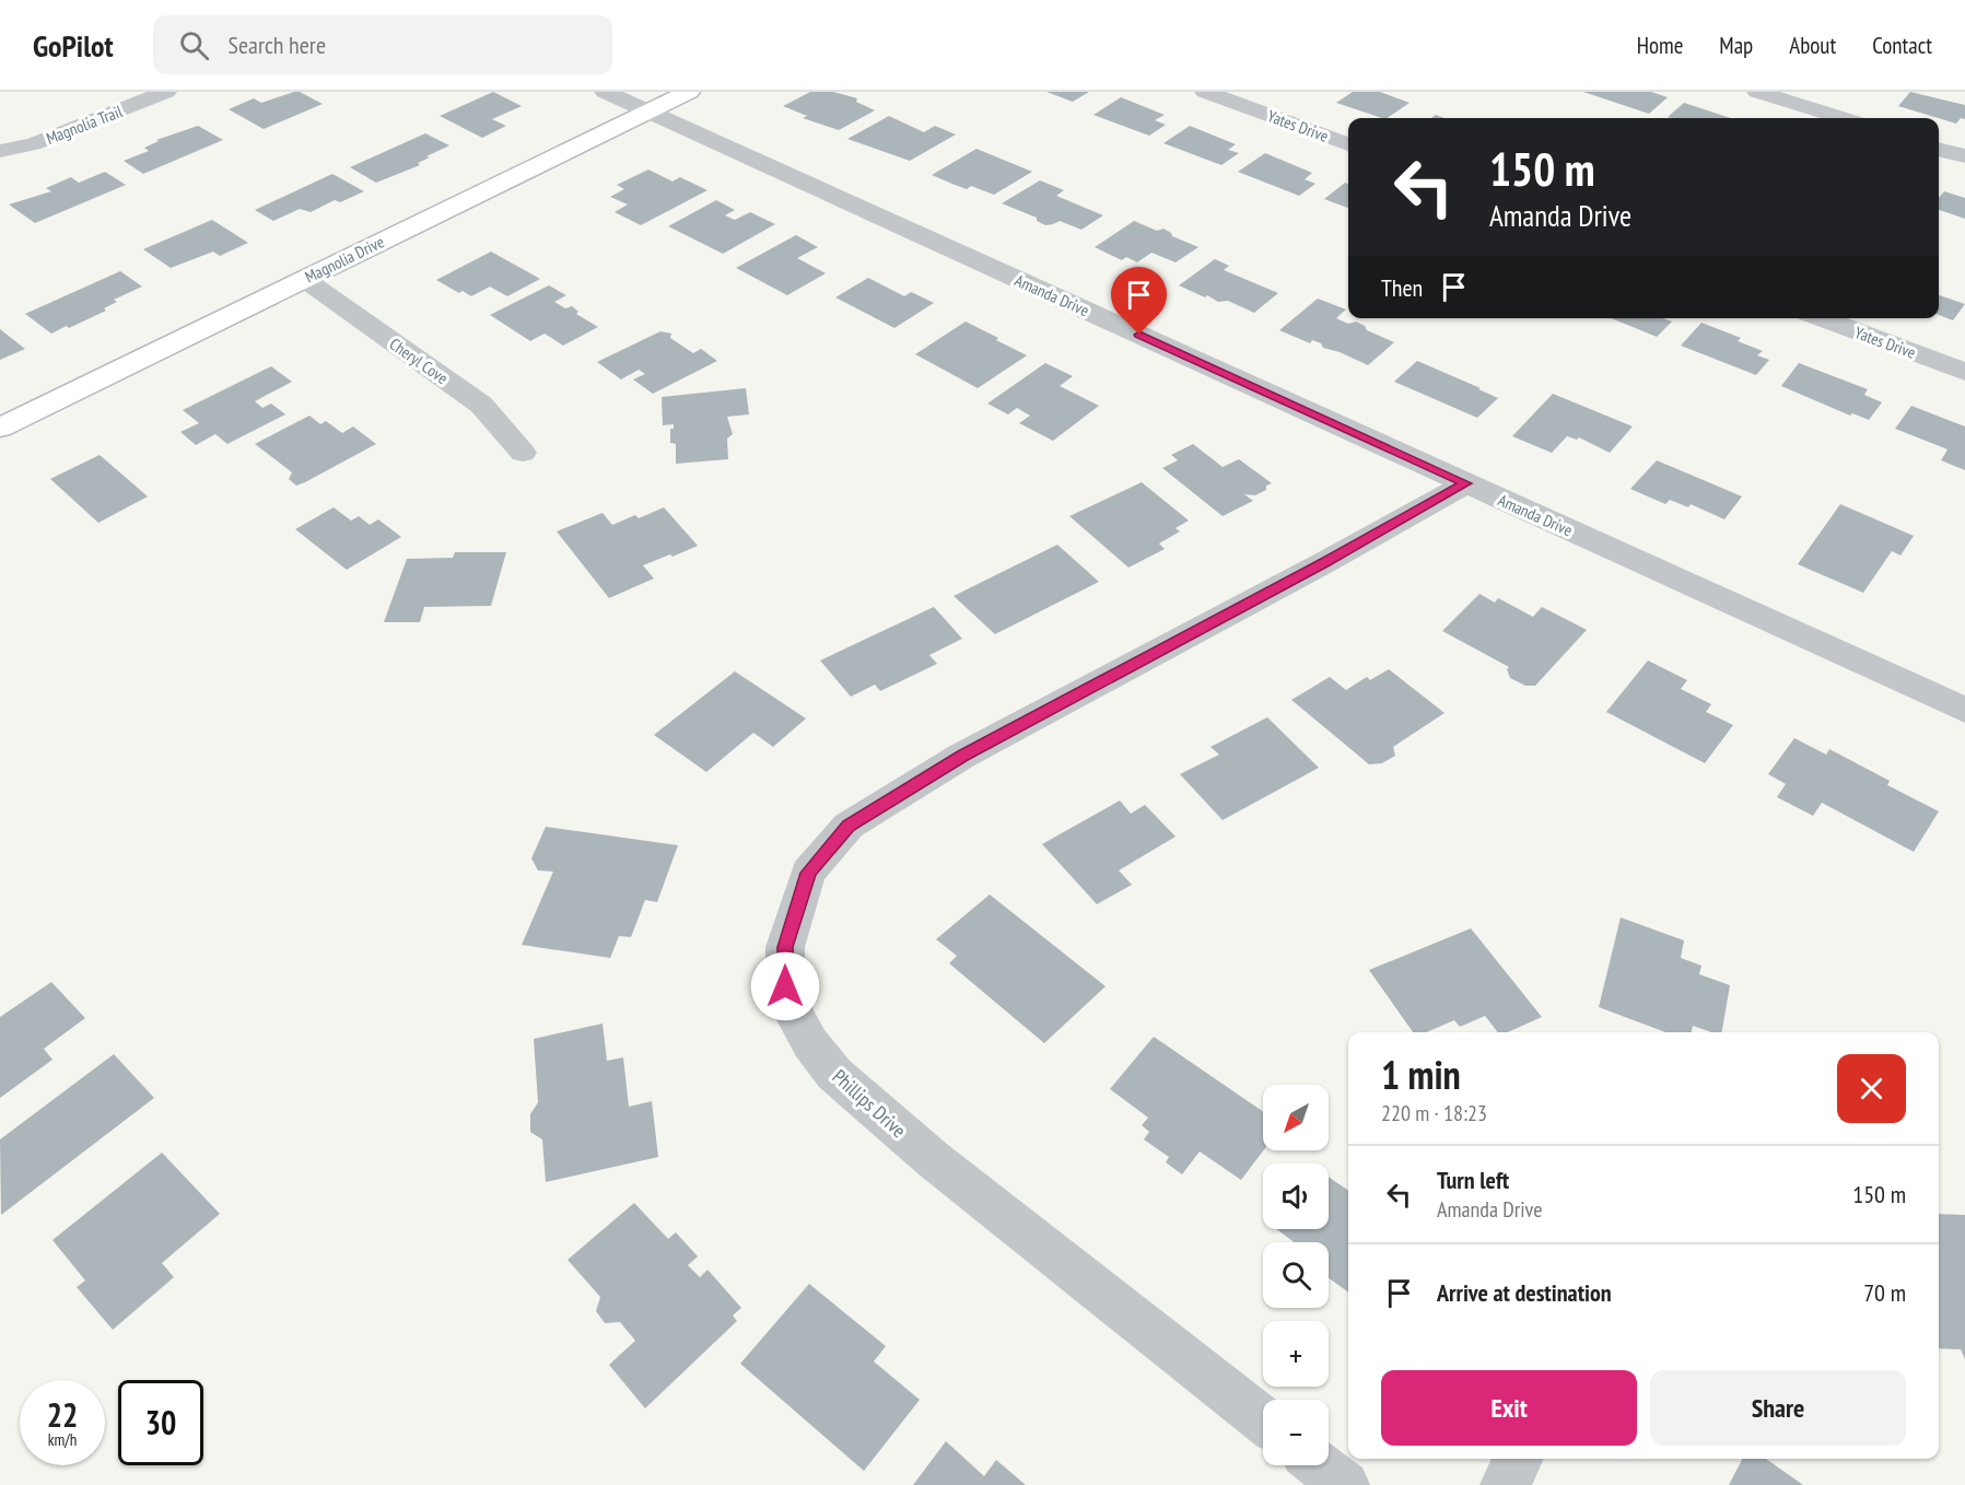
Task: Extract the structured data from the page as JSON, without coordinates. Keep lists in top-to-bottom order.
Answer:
{
  "streets": {
    "street": [
      "Magnolia Trail",
      "Yates Drive",
      "Magnolia Drive",
      "Amanda Drive",
      "Cheryl Cove",
      "Phillips Drive"
    ]
  },
  "crossings": [
    ["Magnolia Drive", "Amanda Drive"],
    ["Magnolia Drive", "Cheryl Cove"],
    ["Amanda Drive", "Phillips Drive"]
  ],
  "north": "bottom left",
  "page": {
    "header": "GoPilot",
    "search": "Search here",
    "nav": [
      "Home",
      "Map",
      "About",
      "Contact"
    ],
    "turn": ["150 m", "Amanda Drive"],
    "then": "Then",
    "heading": ["1 min", "220 m · 18:23"],
    "map_buttons": ["+", "−"],
    "list": [
      {
        "name": "Turn left",
        "note": "Amanda Drive",
        "value": "150 m"
      },
      {
        "name": "Arrive at destination",
        "value": "70 m"
      }
    ],
    "buttons": ["Exit", "Share"],
    "speed": "22 km/h",
    "limit": "30"
  }
}
